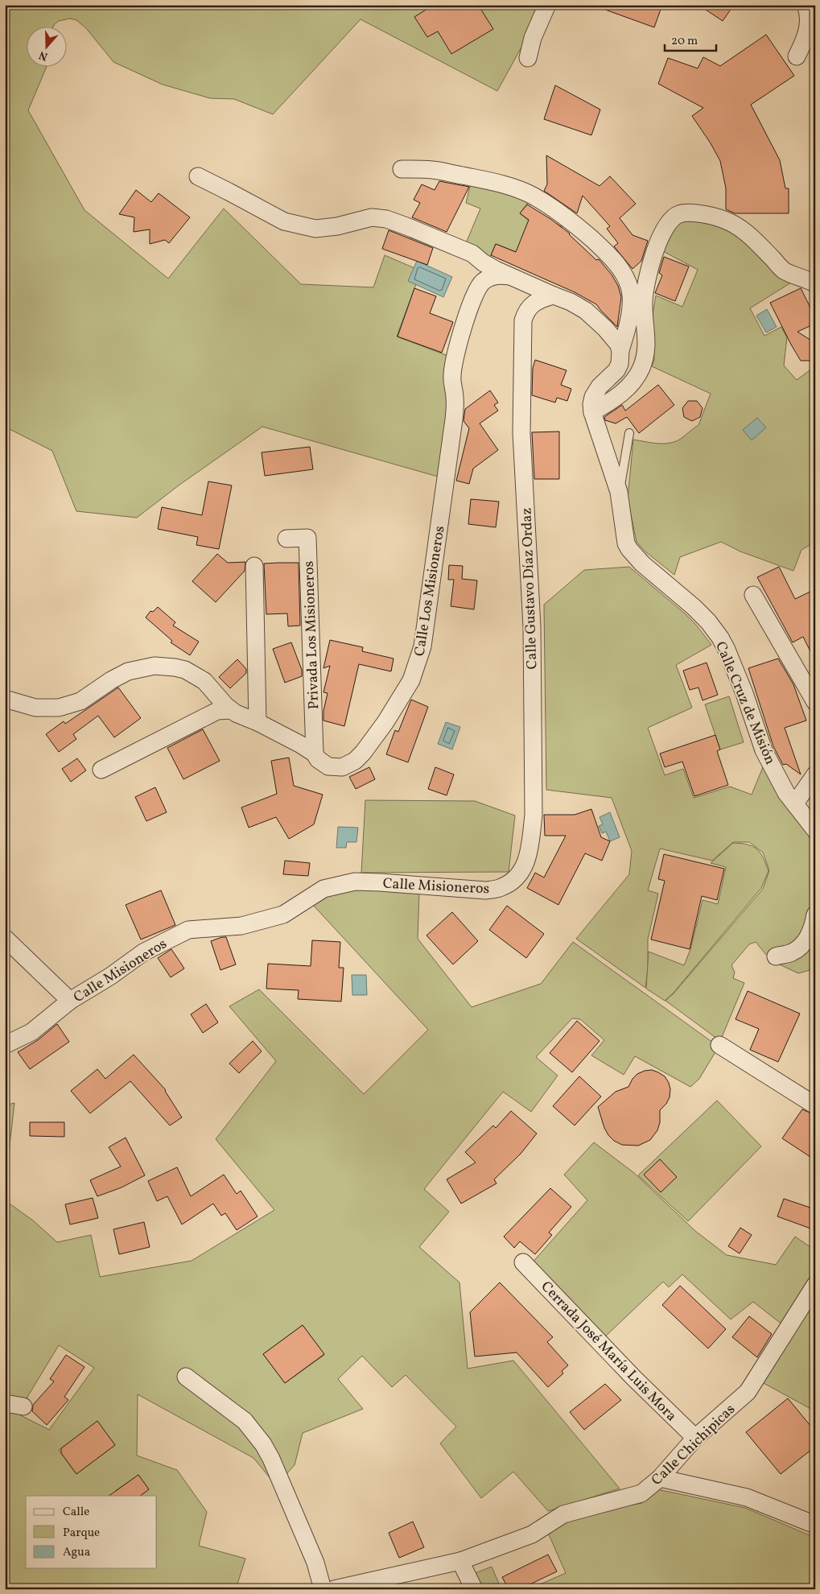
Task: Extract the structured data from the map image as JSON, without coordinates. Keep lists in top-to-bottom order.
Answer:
{
  "streets": {
    "street": [
      "Calle Gustavo Díaz Ordaz",
      "Calle Los Misioneros",
      "Privada Los Misioneros",
      "Calle Cruz de Misión",
      "Calle Misioneros",
      "Cerrada José María Luis Mora",
      "Calle Chichipicas"
    ]
  },
  "crossings": [
    ["Calle Gustavo Díaz Ordaz", "Calle Misioneros"],
    ["Calle Los Misioneros", "Privada Los Misioneros"],
    ["Cerrada José María Luis Mora", "Calle Chichipicas"]
  ],
  "legend": ["Calle", "Parque", "Agua"],
  "scale_bar": "20 m",
  "north": "bottom"
}
